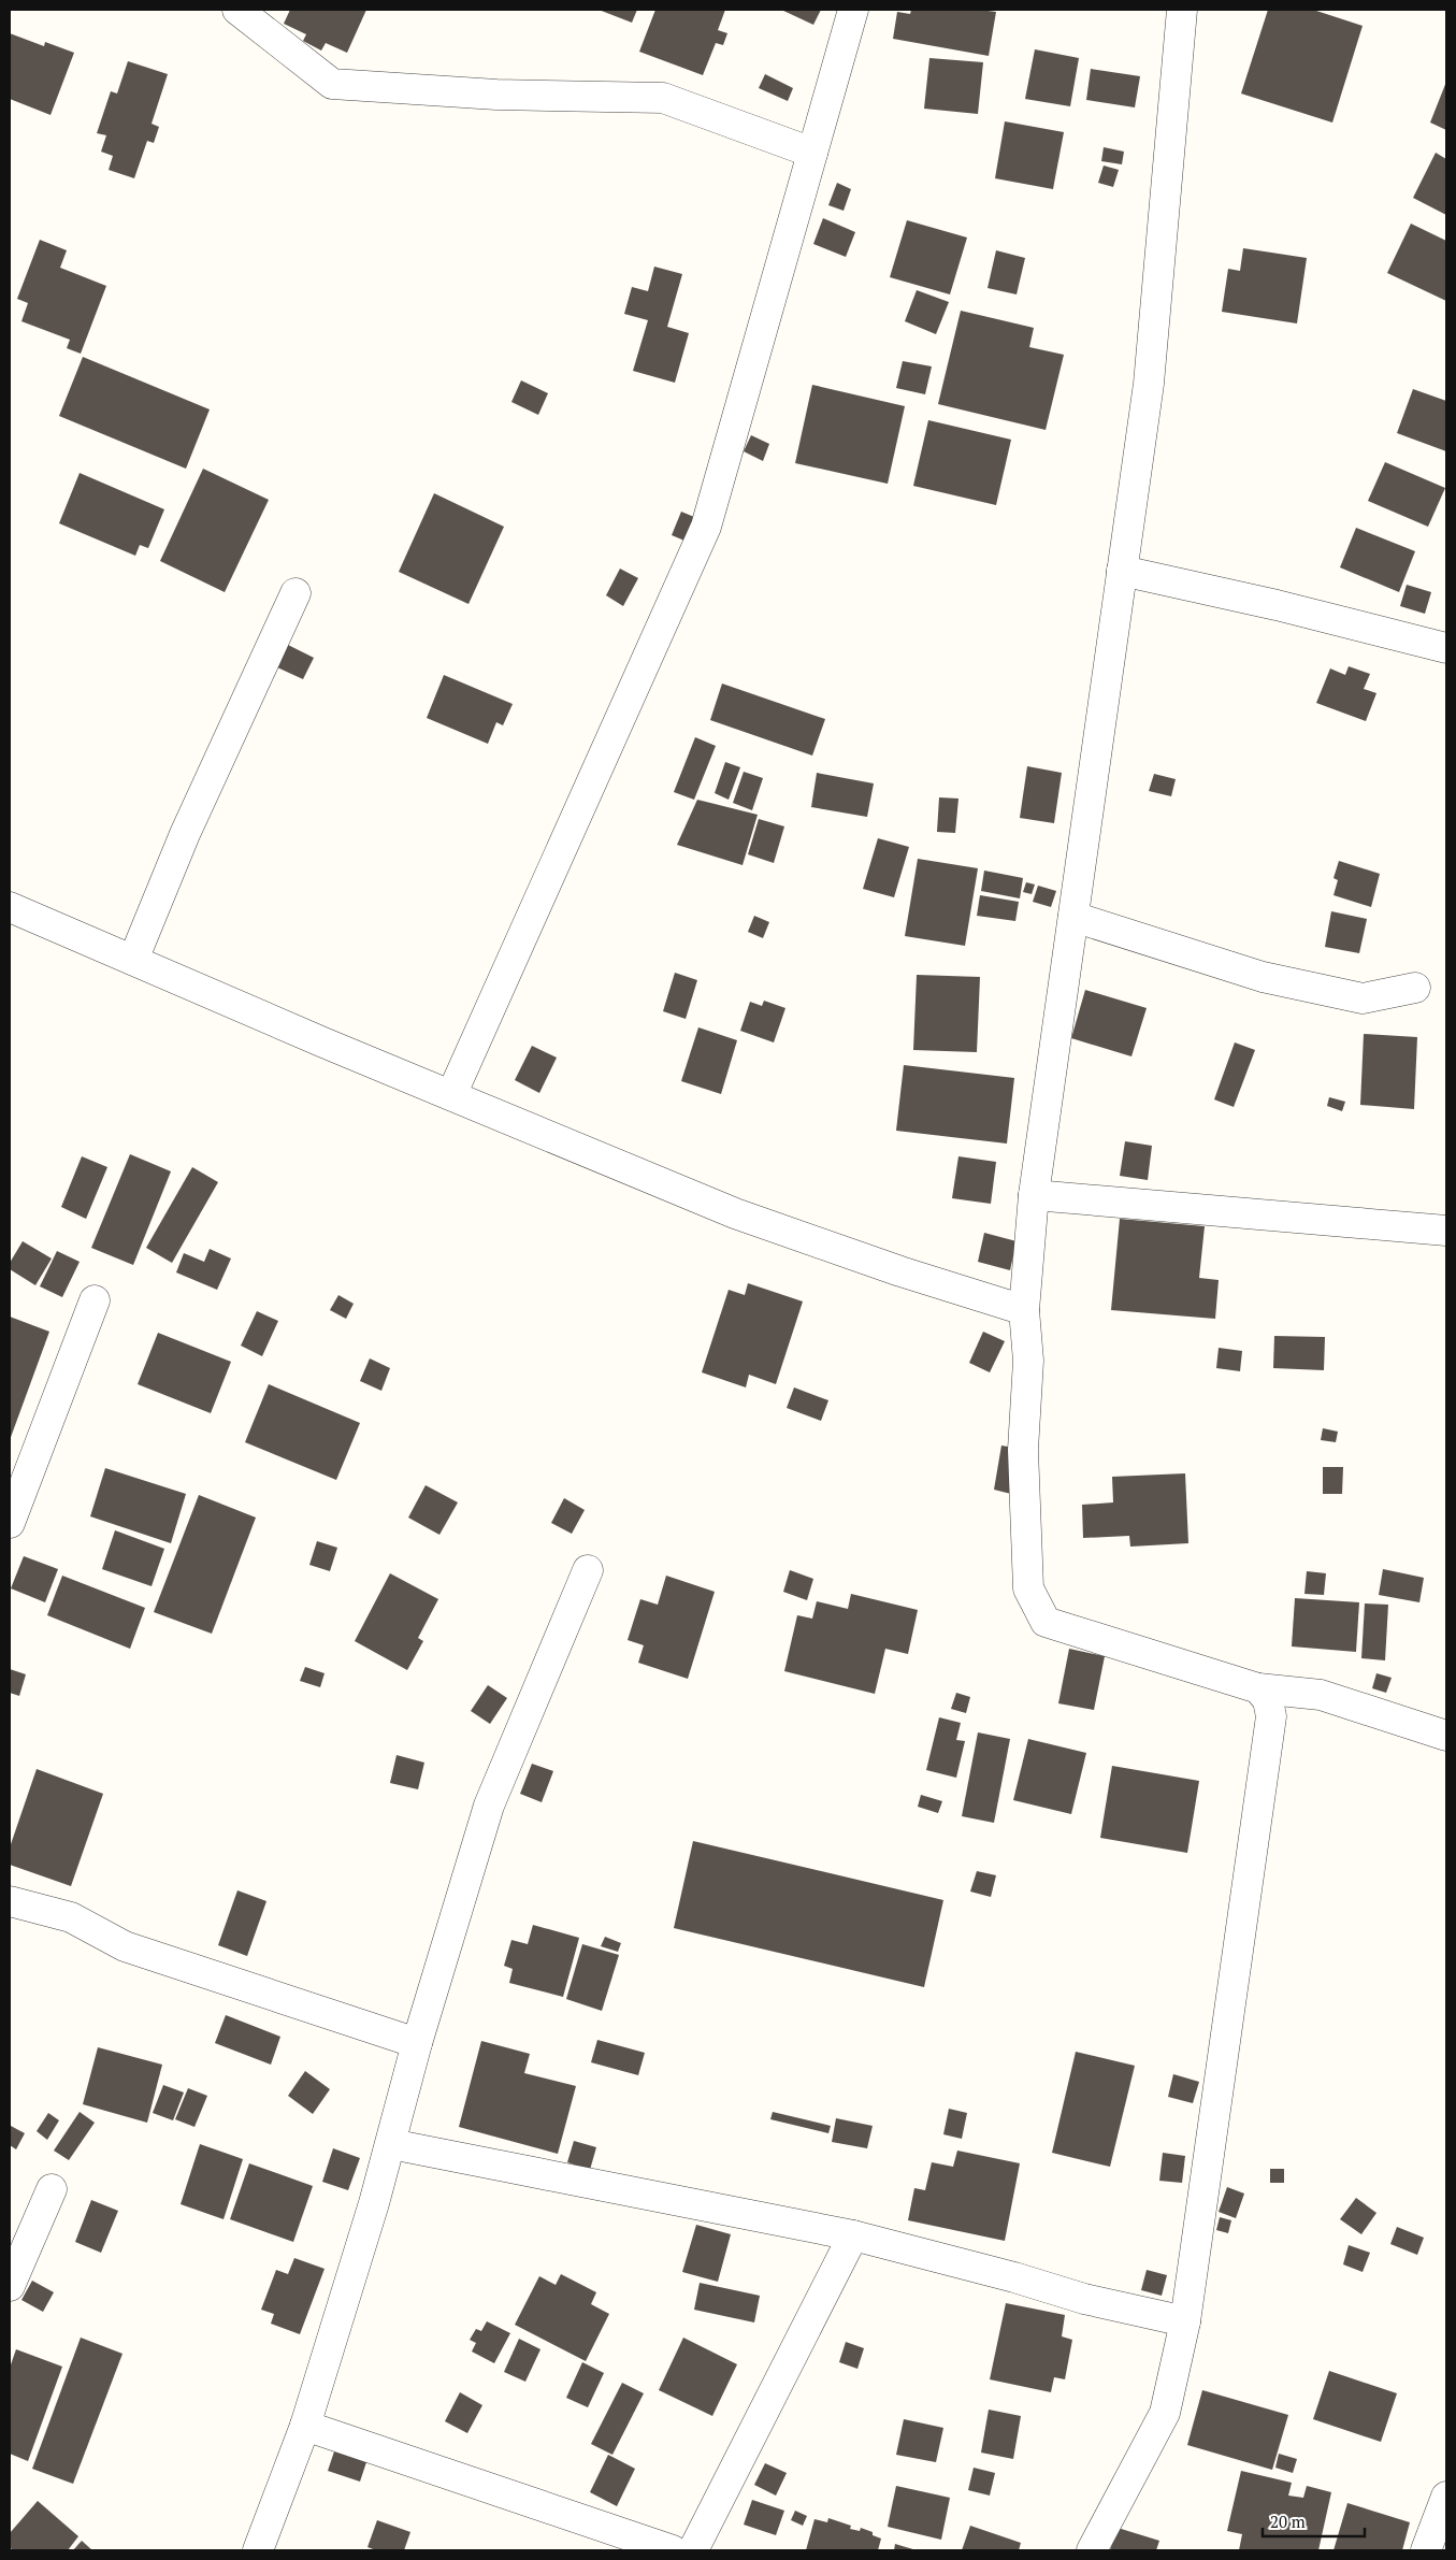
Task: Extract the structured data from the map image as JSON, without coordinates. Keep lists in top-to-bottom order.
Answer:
{
  "scale_bar": "20 m"
}
